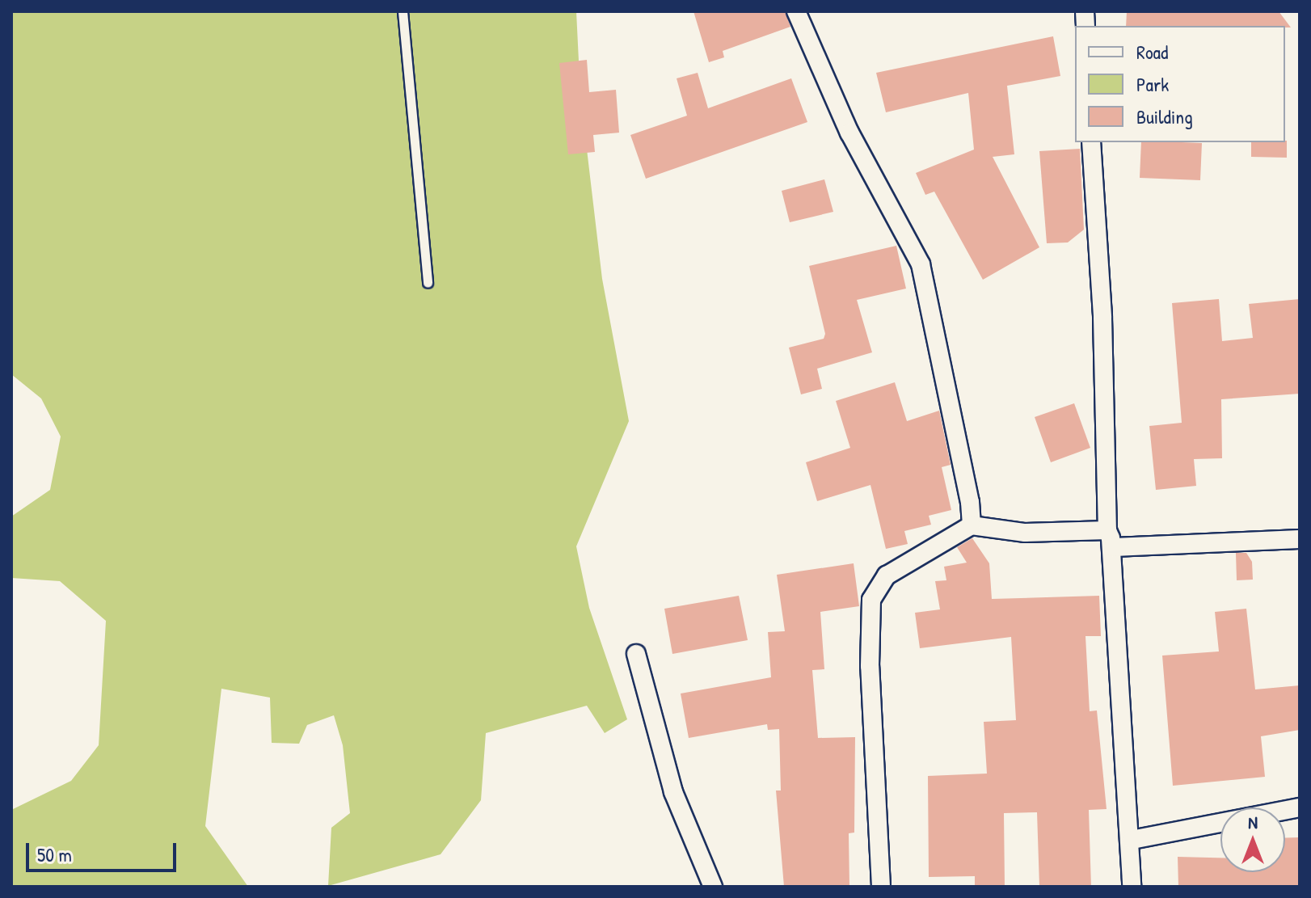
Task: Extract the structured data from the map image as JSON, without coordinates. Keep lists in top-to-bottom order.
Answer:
{
  "legend": ["Road", "Park", "Building"],
  "scale_bar": "50 m",
  "north": "top"
}
